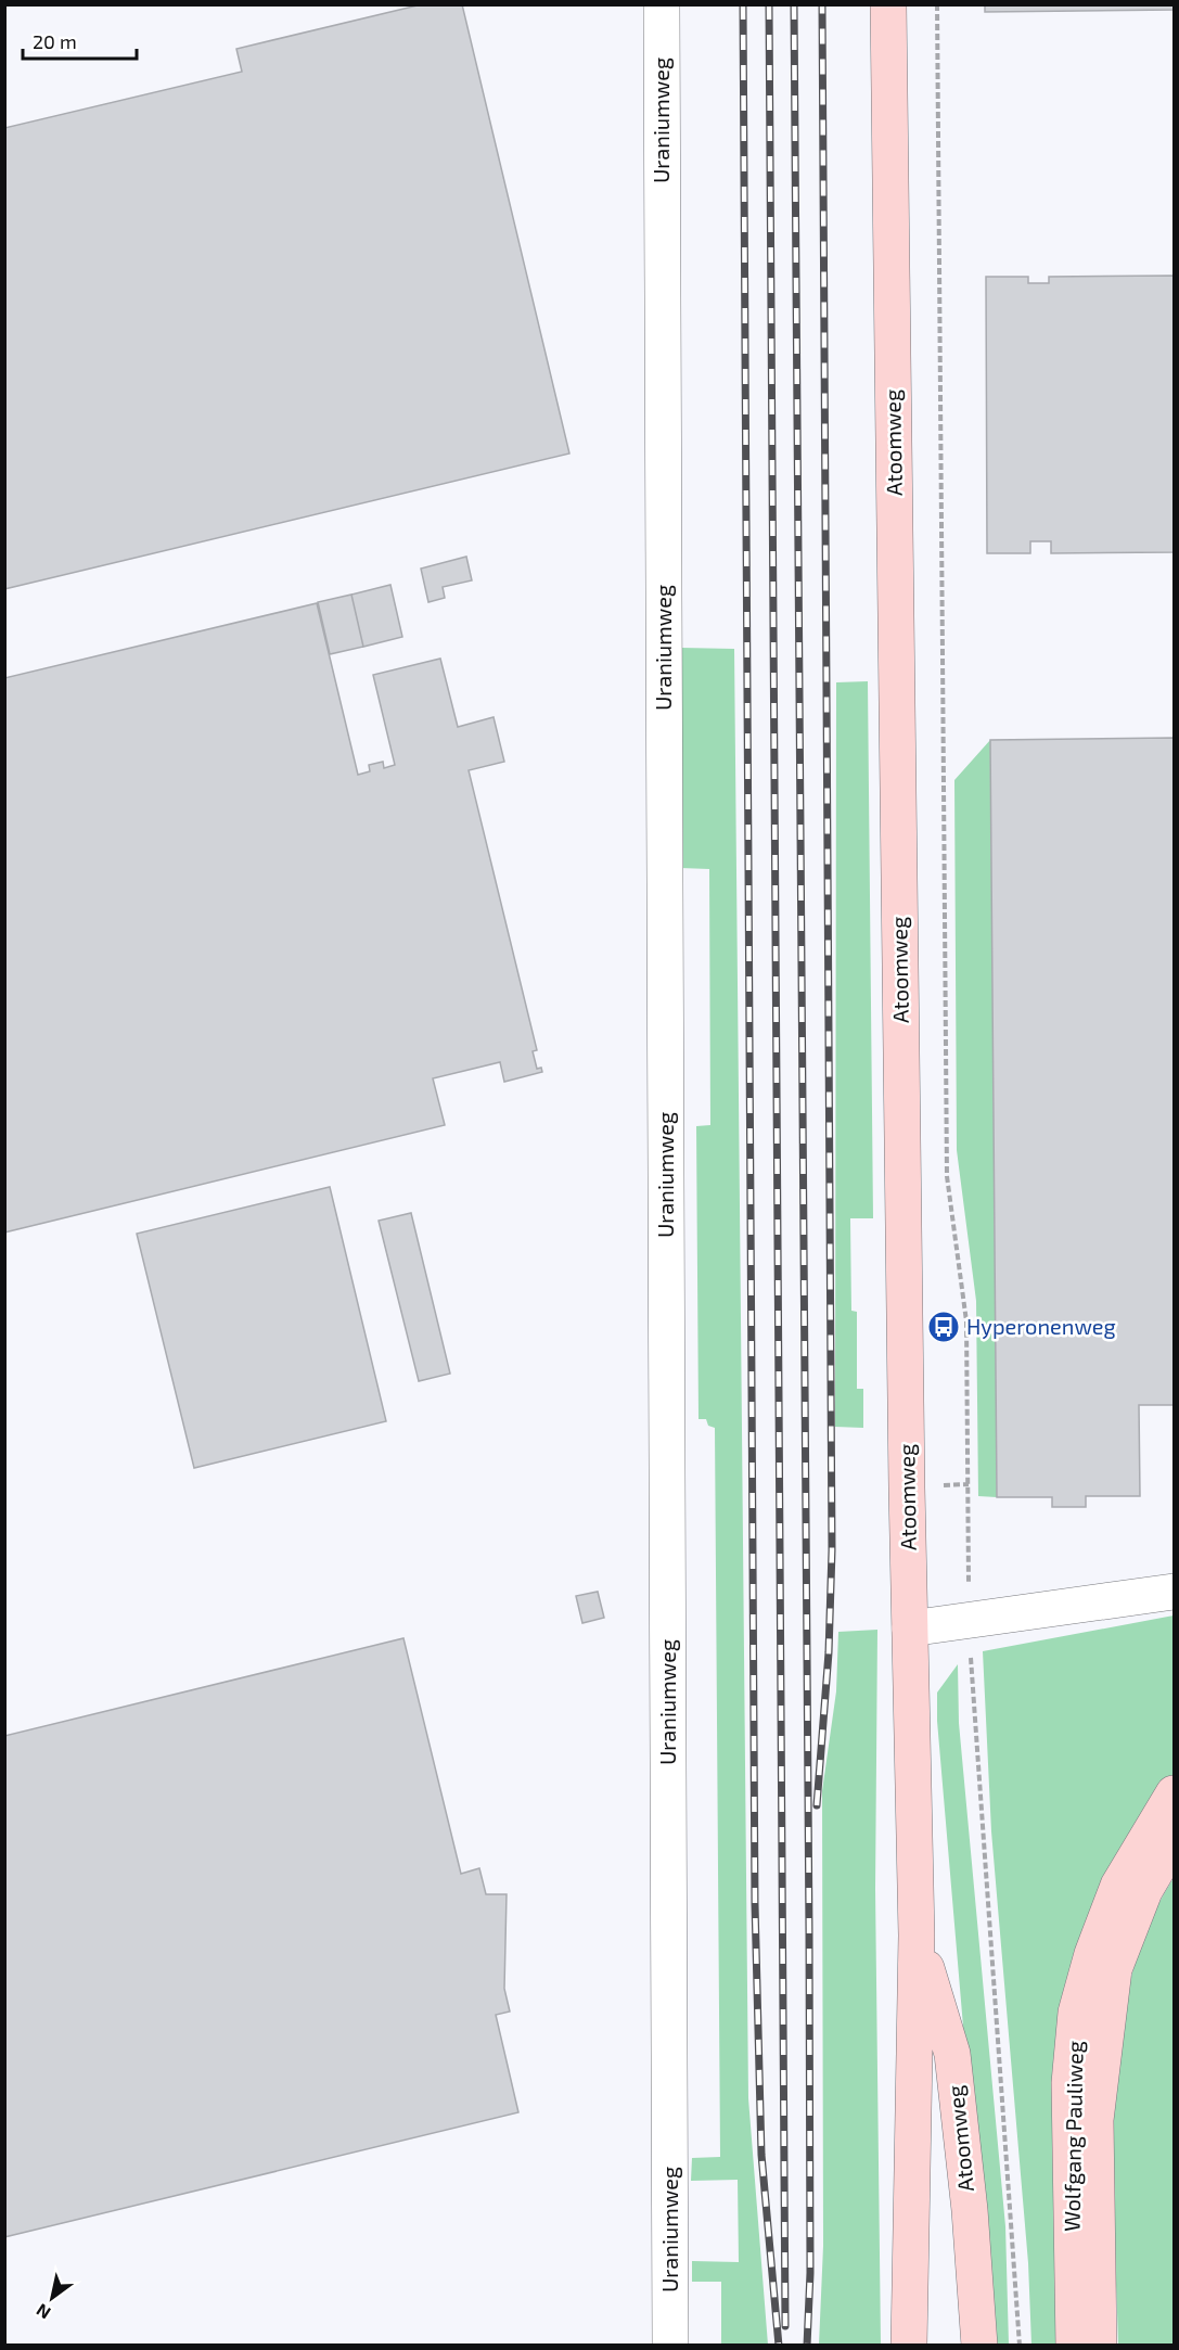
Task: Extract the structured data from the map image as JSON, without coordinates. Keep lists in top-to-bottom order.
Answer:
{
  "streets": {
    "street": ["Uraniumweg", "Atoomweg", "Wolfgang Pauliweg"]
  },
  "places": {
    "bus stop": ["Hyperonenweg"]
  },
  "scale_bar": "20 m",
  "north": "bottom left"
}
